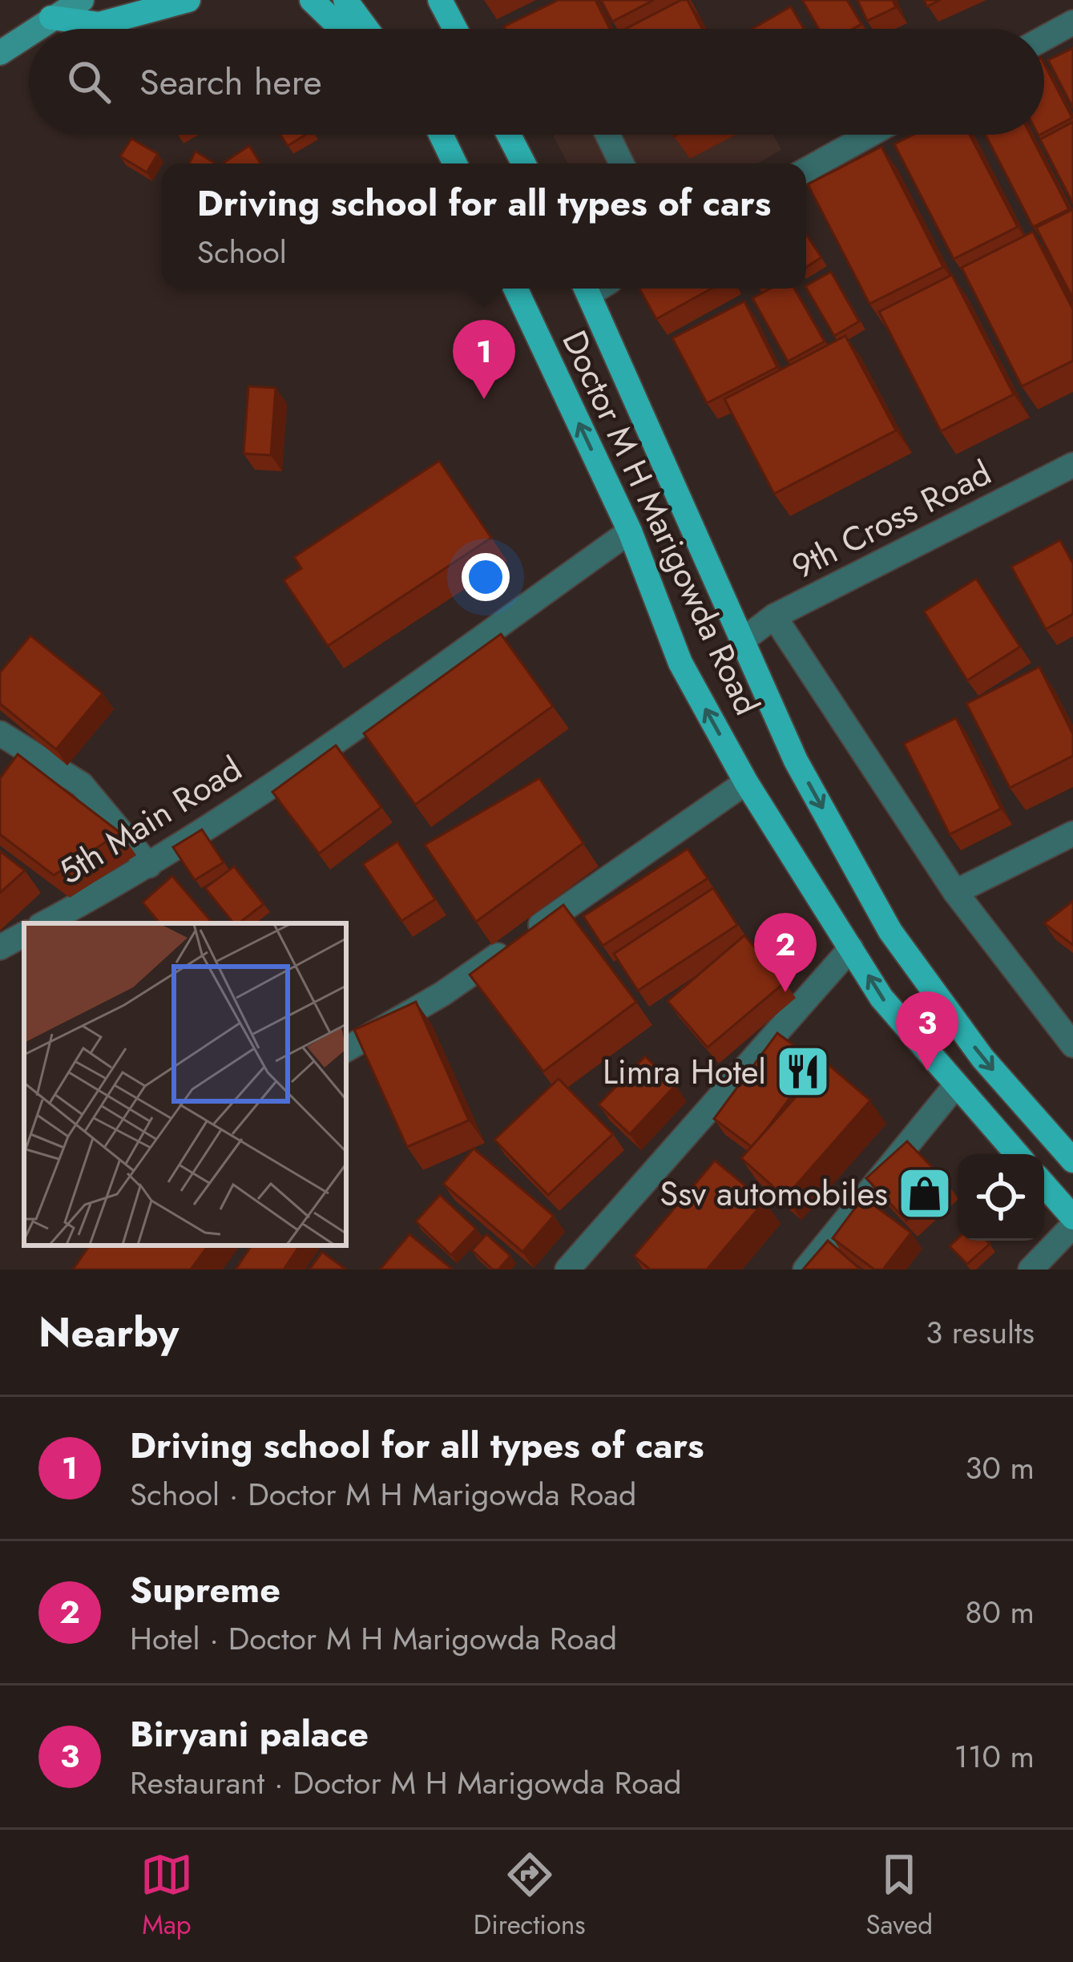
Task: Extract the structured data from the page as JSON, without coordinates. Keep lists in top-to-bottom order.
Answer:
{
  "streets": {
    "main road": ["Doctor M H Marigowda Road"],
    "street": ["9th Cross Road", "5th Main Road"]
  },
  "crossings": [
    ["9th Cross Road", "Doctor M H Marigowda Road"],
    ["Doctor M H Marigowda Road", "5th Main Road"]
  ],
  "places": {
    "restaurant": ["Limra Hotel"],
    "shop": ["Ssv automobiles"]
  },
  "page": {
    "search": "Search here",
    "popup": ["Driving school for all types of cars", "School"],
    "pins": ["1", "2", "3"],
    "heading": ["Nearby", "3 results"],
    "list": [
      {
        "mark": "1",
        "name": "Driving school for all types of cars",
        "note": "School · Doctor M H Marigowda Road",
        "value": "30 m"
      },
      {
        "mark": "2",
        "name": "Supreme",
        "note": "Hotel · Doctor M H Marigowda Road",
        "value": "80 m"
      },
      {
        "mark": "3",
        "name": "Biryani palace",
        "note": "Restaurant · Doctor M H Marigowda Road",
        "value": "110 m"
      }
    ],
    "nav": ["Map", "Directions", "Saved"]
  }
}
